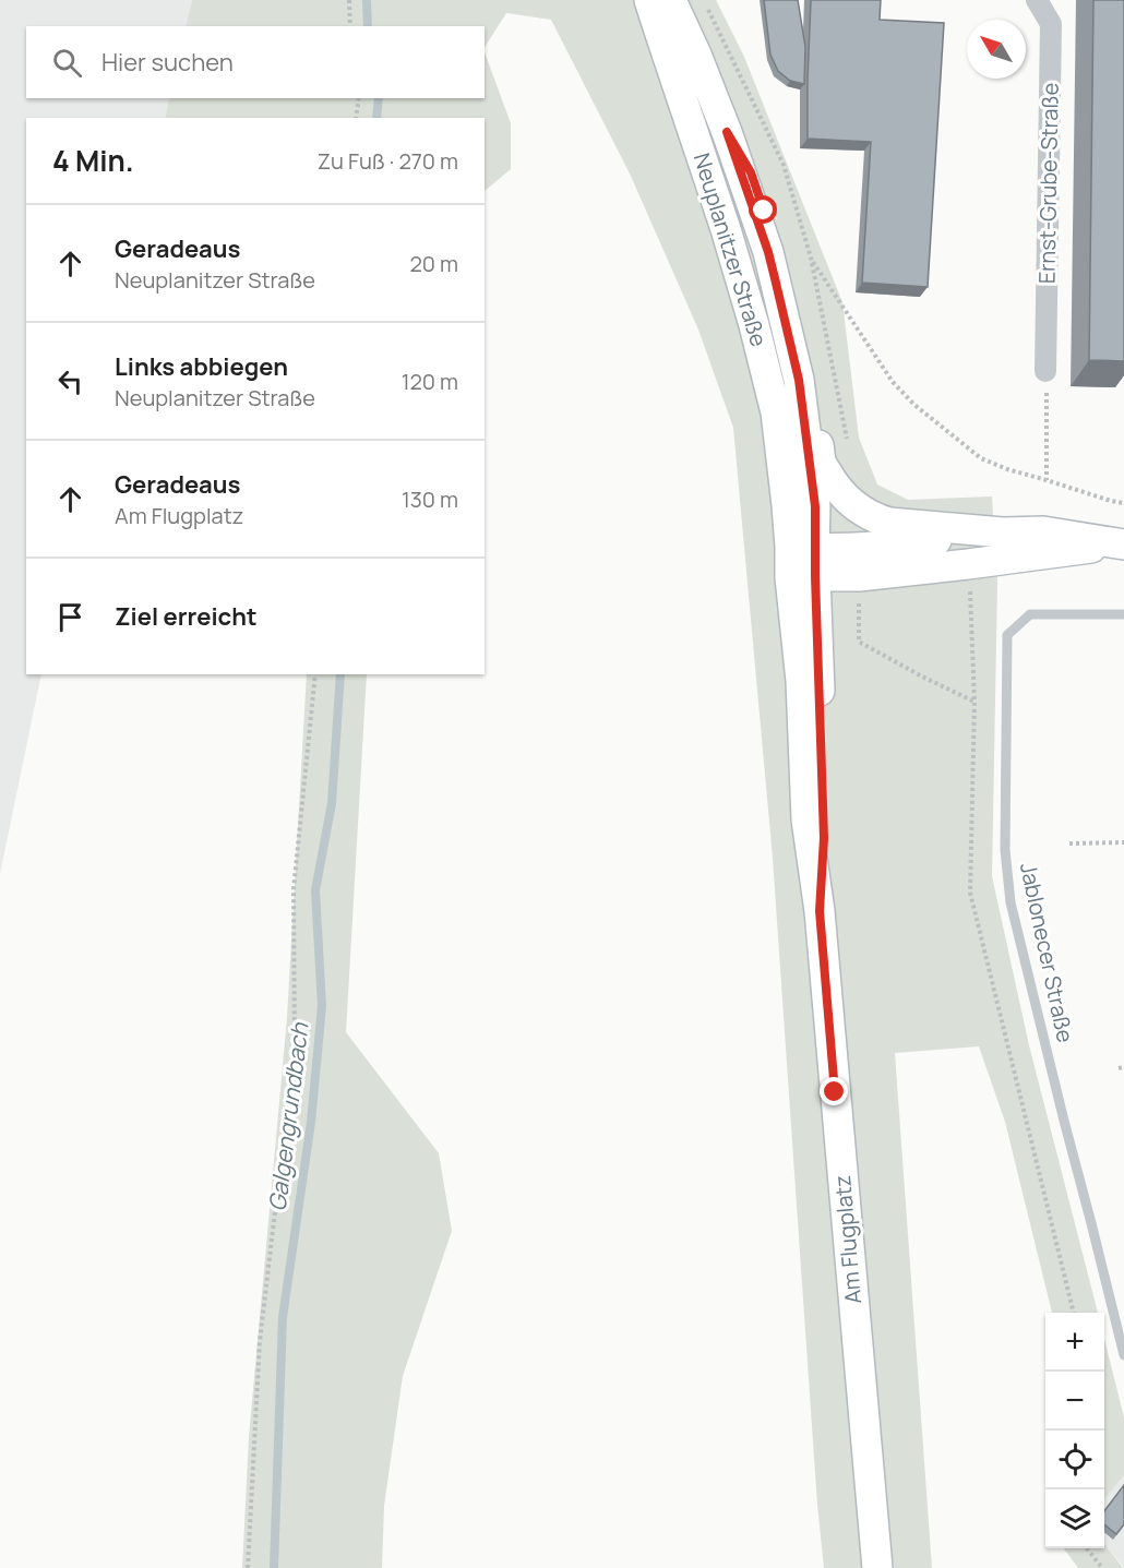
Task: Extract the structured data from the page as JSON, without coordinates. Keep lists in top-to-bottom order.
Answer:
{
  "streets": {
    "main road": ["Neuplanitzer Straße", "Am Flugplatz"],
    "street": ["Ernst-Grube-Straße"],
    "lane": ["Jablonecer Straße"]
  },
  "crossings": [
    ["Neuplanitzer Straße", "Am Flugplatz"]
  ],
  "water": ["Galgengrundbach"],
  "north": "top left",
  "page": {
    "search": "Hier suchen",
    "heading": ["4 Min.", "Zu Fuß · 270 m"],
    "list": [
      ["Geradeaus", "Neuplanitzer Straße", "20 m"],
      ["Links abbiegen", "Neuplanitzer Straße", "120 m"],
      ["Geradeaus", "Am Flugplatz", "130 m"],
      "Ziel erreicht"
    ],
    "map_buttons": ["+", "−"]
  }
}
